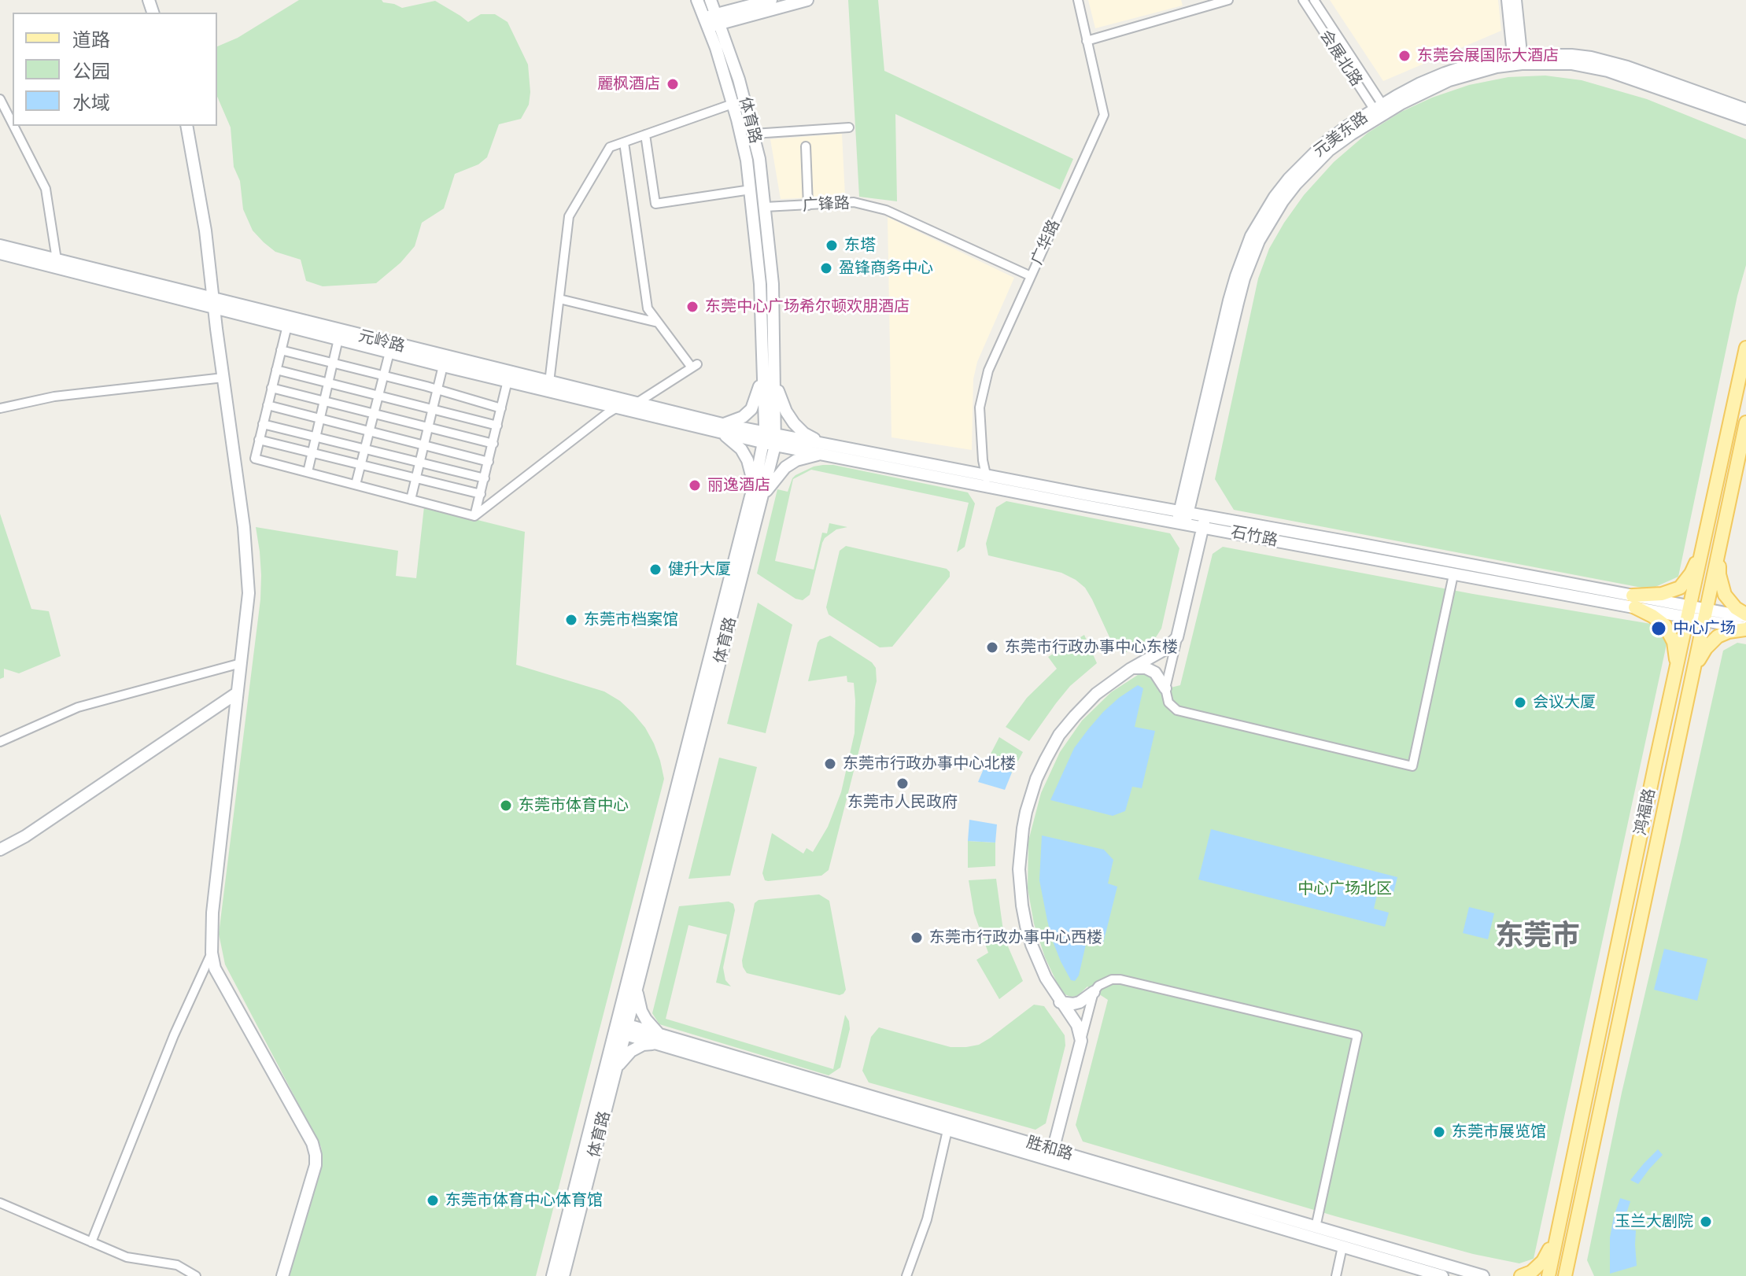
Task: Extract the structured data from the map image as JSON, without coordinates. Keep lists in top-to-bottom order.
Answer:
{
  "streets": {
    "main road": ["鸿福路"],
    "street": [
      "会展北路",
      "体育路",
      "元美东路",
      "广锋路",
      "广华路",
      "元岭路",
      "石竹路",
      "胜和路"
    ]
  },
  "crossings": [
    ["会展北路", "元美东路"],
    ["体育路", "广锋路"],
    ["体育路", "元岭路"],
    ["体育路", "石竹路"],
    ["体育路", "胜和路"],
    ["元美东路", "石竹路"],
    ["广锋路", "广华路"],
    ["广华路", "石竹路"],
    ["元岭路", "石竹路"],
    ["石竹路", "鸿福路"]
  ],
  "districts": ["东莞市"],
  "parks": ["中心广场北区"],
  "places": [
    "东莞会展国际大酒店",
    "麗枫酒店",
    "东塔",
    "盈锋商务中心",
    "东莞中心广场希尔顿欢朋酒店",
    "丽逸酒店",
    "健升大厦",
    "东莞市档案馆",
    "中心广场",
    "东莞市行政办事中心东楼",
    "会议大厦",
    "东莞市行政办事中心北楼",
    "东莞市人民政府",
    "东莞市体育中心",
    "东莞市行政办事中心西楼",
    "东莞市展览馆",
    "东莞市体育中心体育馆",
    "玉兰大剧院"
  ],
  "legend": ["道路", "公园", "水域"]
}
